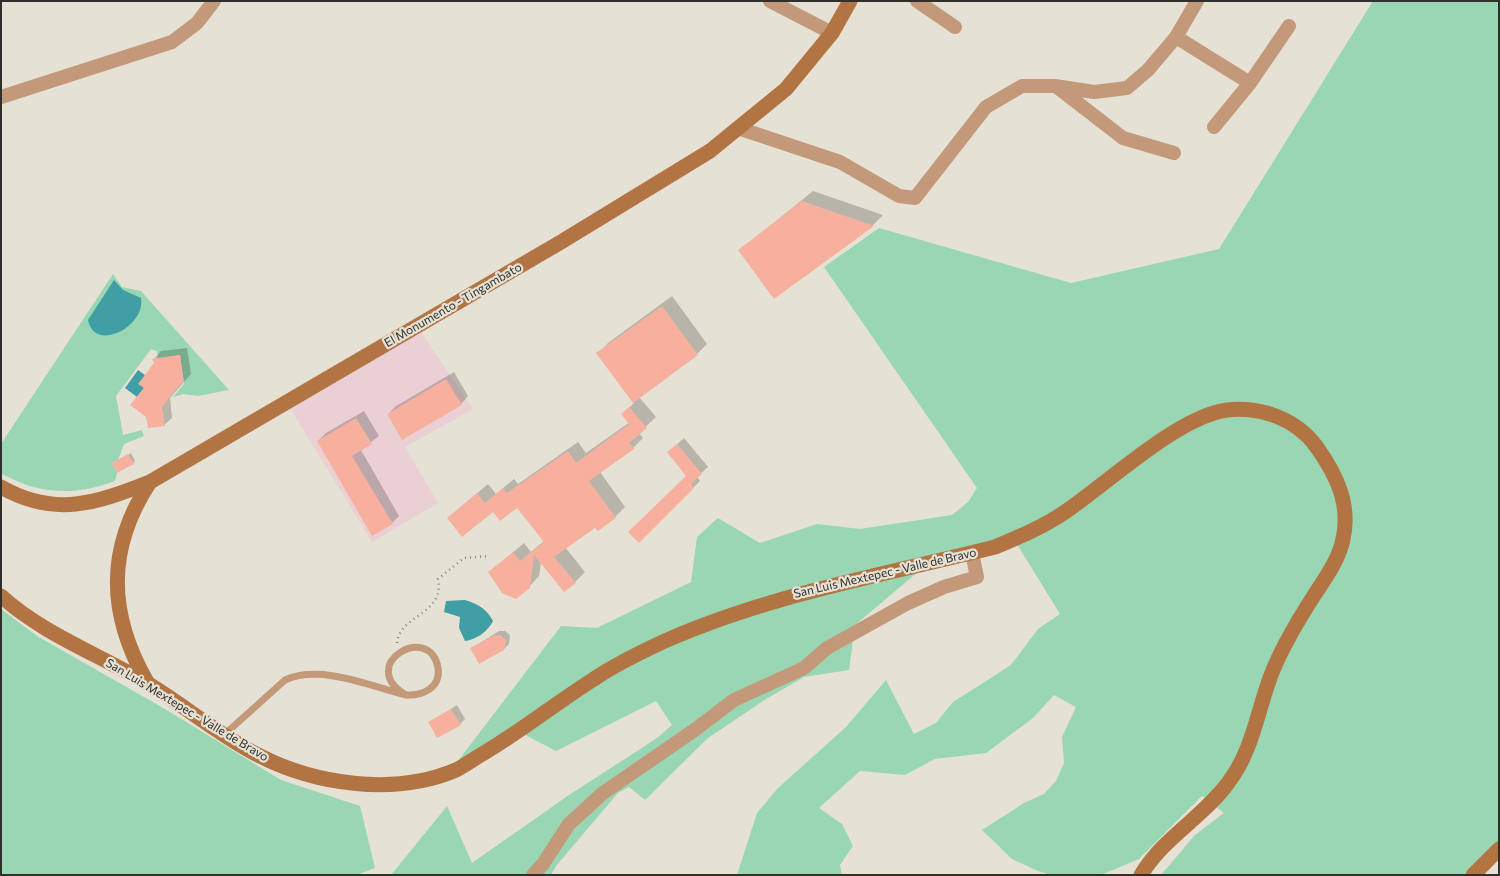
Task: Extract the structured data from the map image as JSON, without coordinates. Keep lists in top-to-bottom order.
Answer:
{
  "streets": {
    "main road": ["El Monumento - Tingambato", "San Luis Mextepec - Valle de Bravo"]
  }
}
